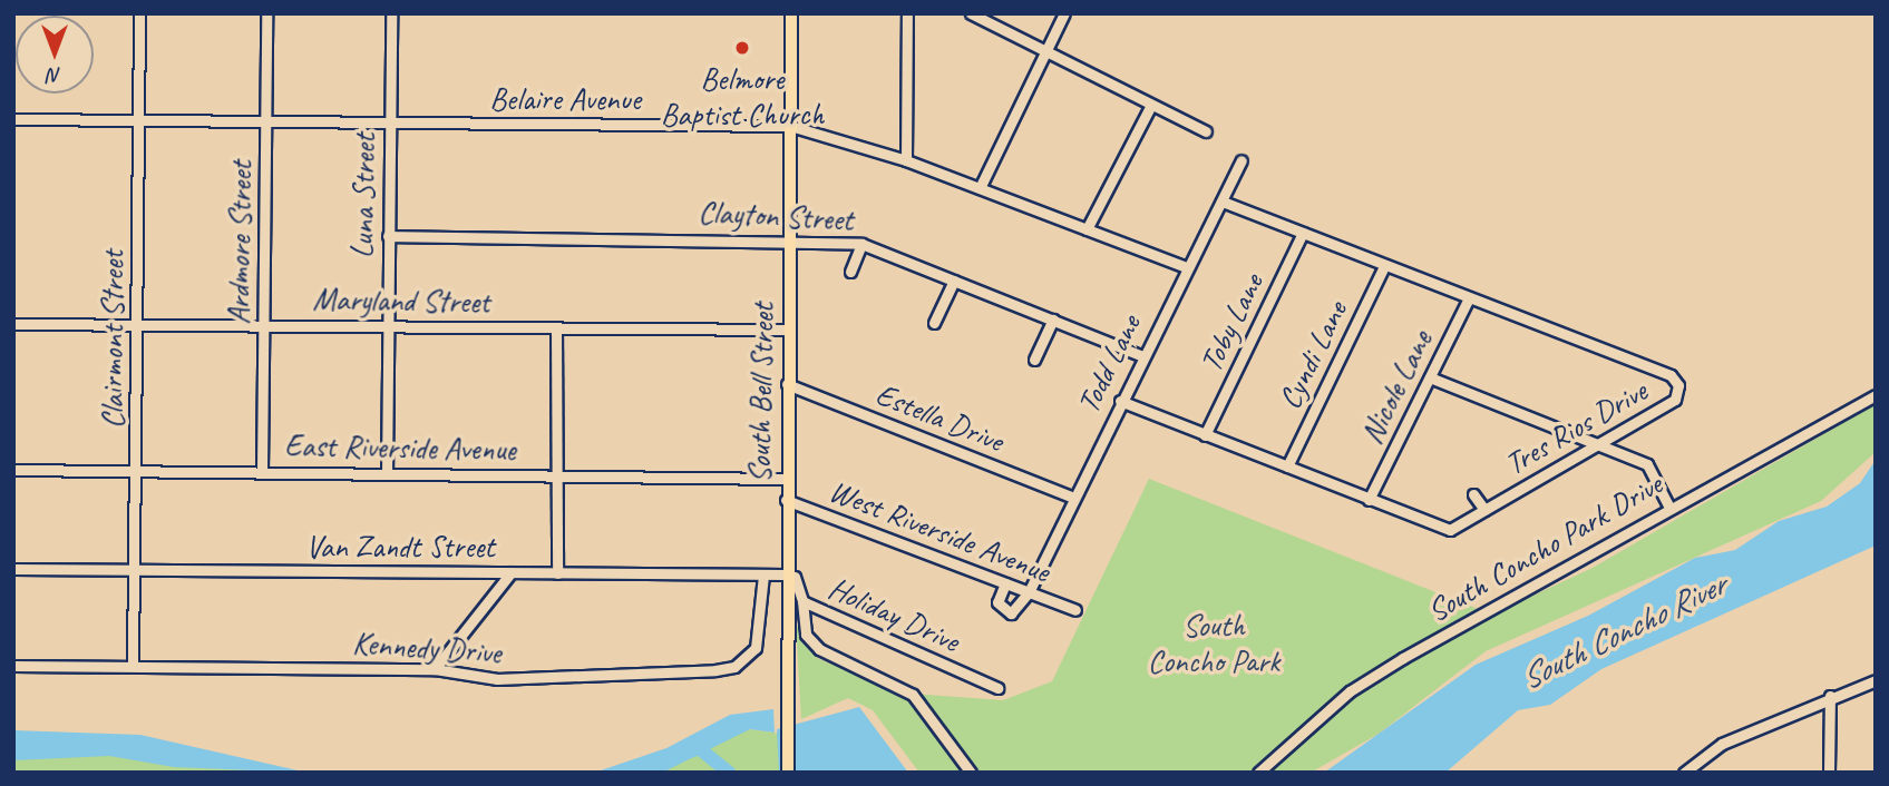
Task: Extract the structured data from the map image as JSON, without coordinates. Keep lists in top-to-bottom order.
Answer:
{
  "streets": {
    "main road": ["South Bell Street"],
    "street": [
      "Belaire Avenue",
      "Luna Street",
      "Clayton Street",
      "Ardmore Street",
      "Maryland Street",
      "Toby Lane",
      "Clairmont Street",
      "Cyndi Lane",
      "Todd Lane",
      "Nicole Lane",
      "Estella Drive",
      "Tres Rios Drive",
      "East Riverside Avenue",
      "West Riverside Avenue",
      "Van Zandt Street",
      "South Concho Park Drive",
      "Holiday Drive",
      "Kennedy Drive"
    ]
  },
  "crossings": [
    ["Belaire Avenue", "Luna Street"],
    ["Belaire Avenue", "Ardmore Street"],
    ["Belaire Avenue", "Clairmont Street"],
    ["Belaire Avenue", "Todd Lane"],
    ["Belaire Avenue", "South Bell Street"],
    ["Luna Street", "Clayton Street"],
    ["Luna Street", "Maryland Street"],
    ["Luna Street", "East Riverside Avenue"],
    ["Clayton Street", "Todd Lane"],
    ["Clayton Street", "South Bell Street"],
    ["Ardmore Street", "Maryland Street"],
    ["Ardmore Street", "East Riverside Avenue"],
    ["Maryland Street", "Clairmont Street"],
    ["Maryland Street", "South Bell Street"],
    ["Toby Lane", "Tres Rios Drive"],
    ["Clairmont Street", "East Riverside Avenue"],
    ["Clairmont Street", "Van Zandt Street"],
    ["Clairmont Street", "Kennedy Drive"],
    ["Cyndi Lane", "Tres Rios Drive"],
    ["Todd Lane", "Estella Drive"],
    ["Todd Lane", "Tres Rios Drive"],
    ["Todd Lane", "West Riverside Avenue"],
    ["Nicole Lane", "Tres Rios Drive"],
    ["South Bell Street", "Estella Drive"],
    ["South Bell Street", "East Riverside Avenue"],
    ["South Bell Street", "West Riverside Avenue"],
    ["South Bell Street", "Van Zandt Street"],
    ["South Bell Street", "Holiday Drive"],
    ["Van Zandt Street", "Holiday Drive"],
    ["Van Zandt Street", "Kennedy Drive"]
  ],
  "water": ["South Concho River"],
  "parks": ["South Concho Park"],
  "places": ["Belmore Baptist Church"],
  "north": "bottom"
}
